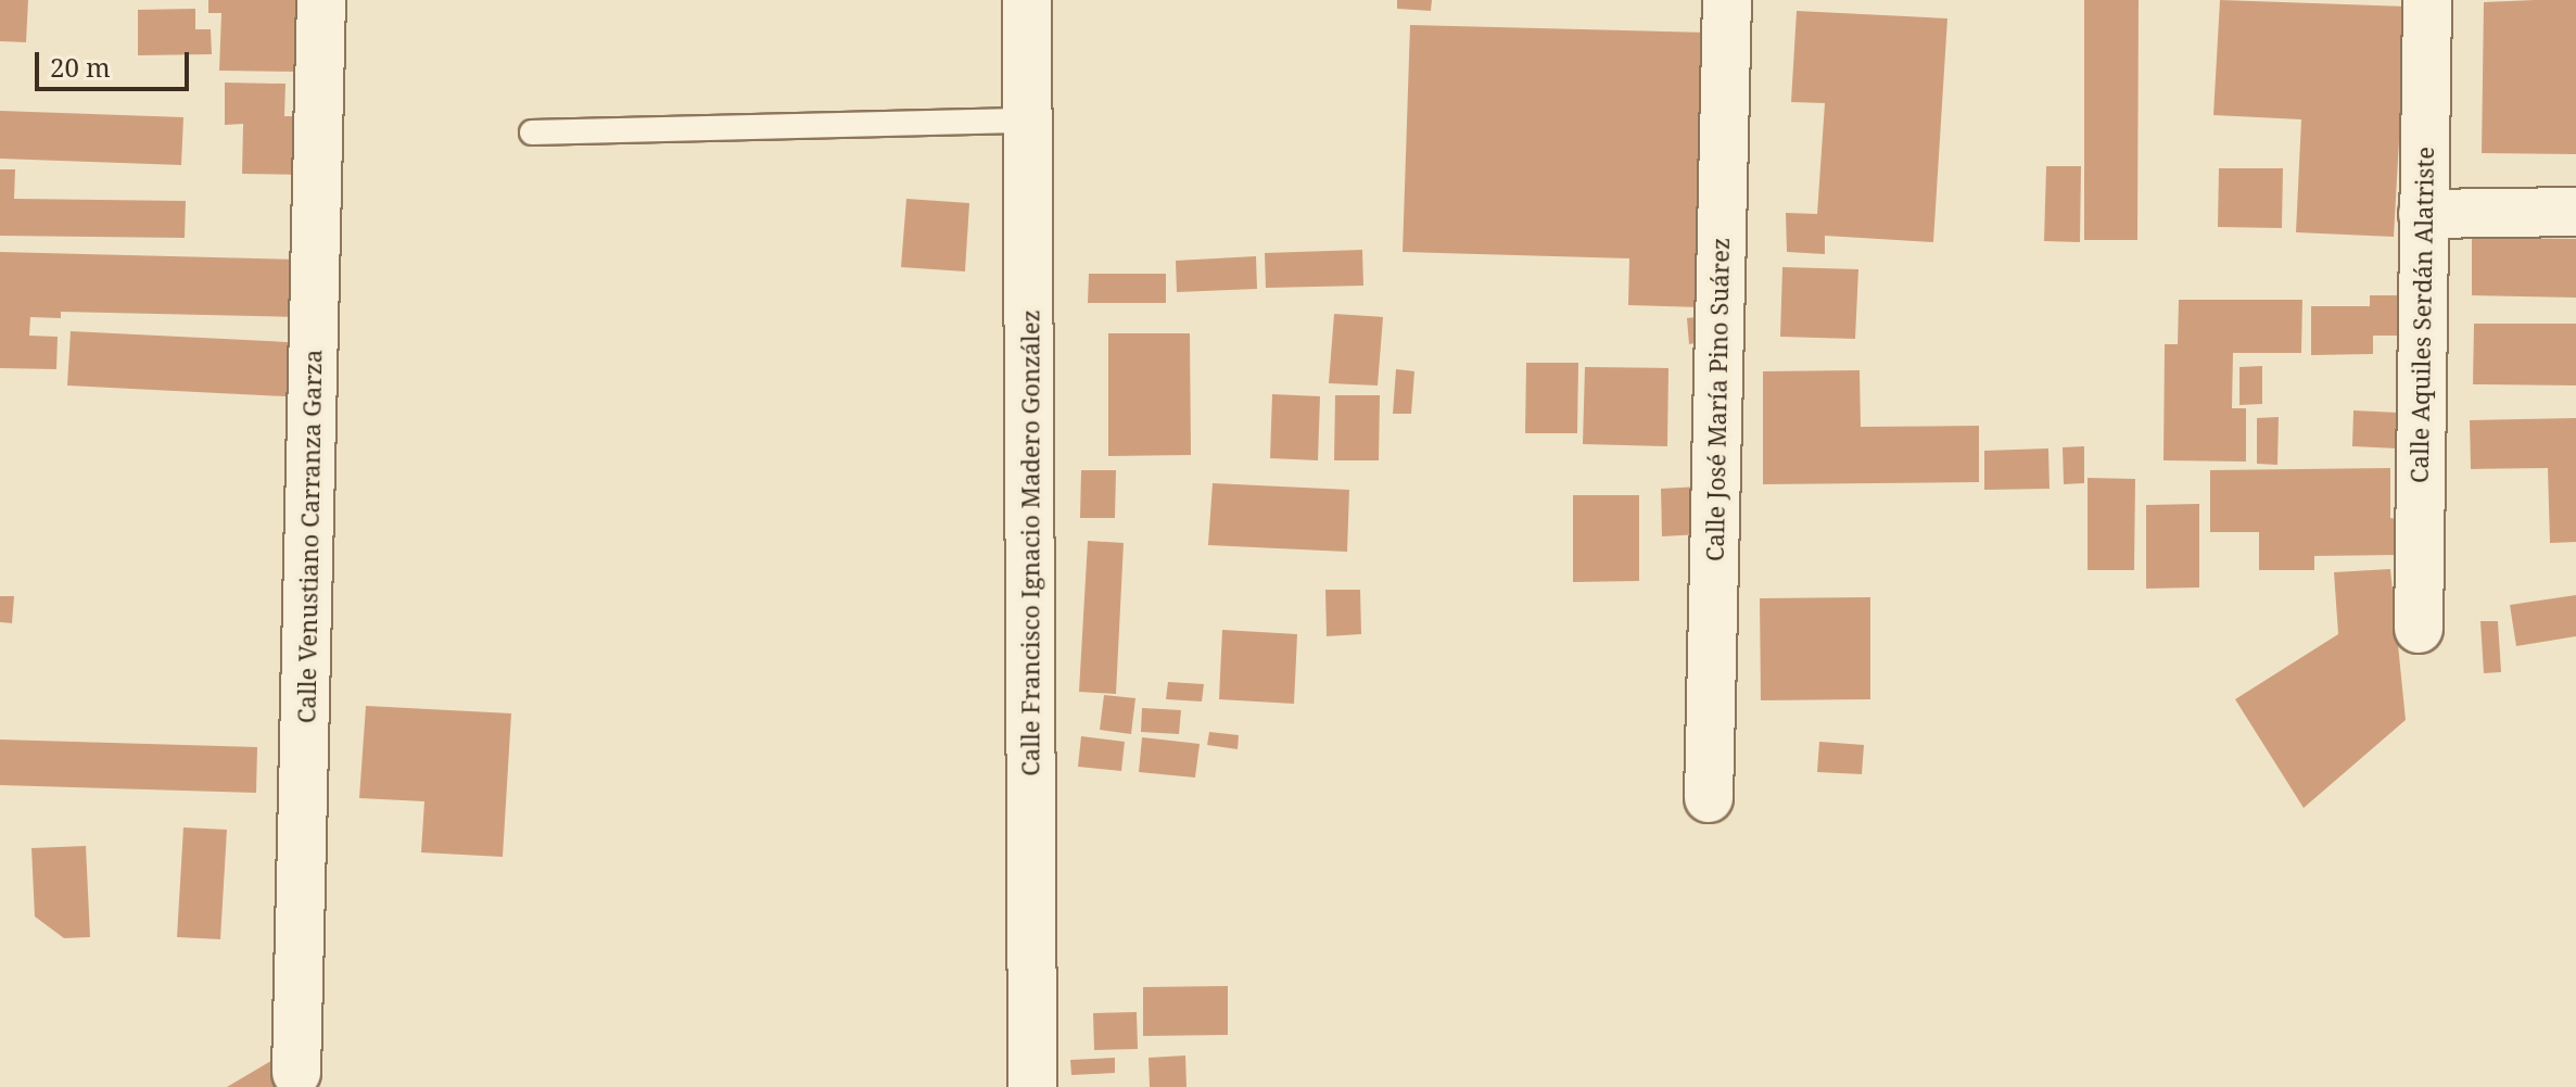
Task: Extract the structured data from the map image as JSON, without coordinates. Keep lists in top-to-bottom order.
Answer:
{
  "streets": {
    "street": [
      "Calle Aquiles Serdán Alatriste",
      "Calle José María Pino Suárez",
      "Calle Venustiano Carranza Garza",
      "Calle Francisco Ignacio Madero González"
    ]
  },
  "scale_bar": "20 m"
}
